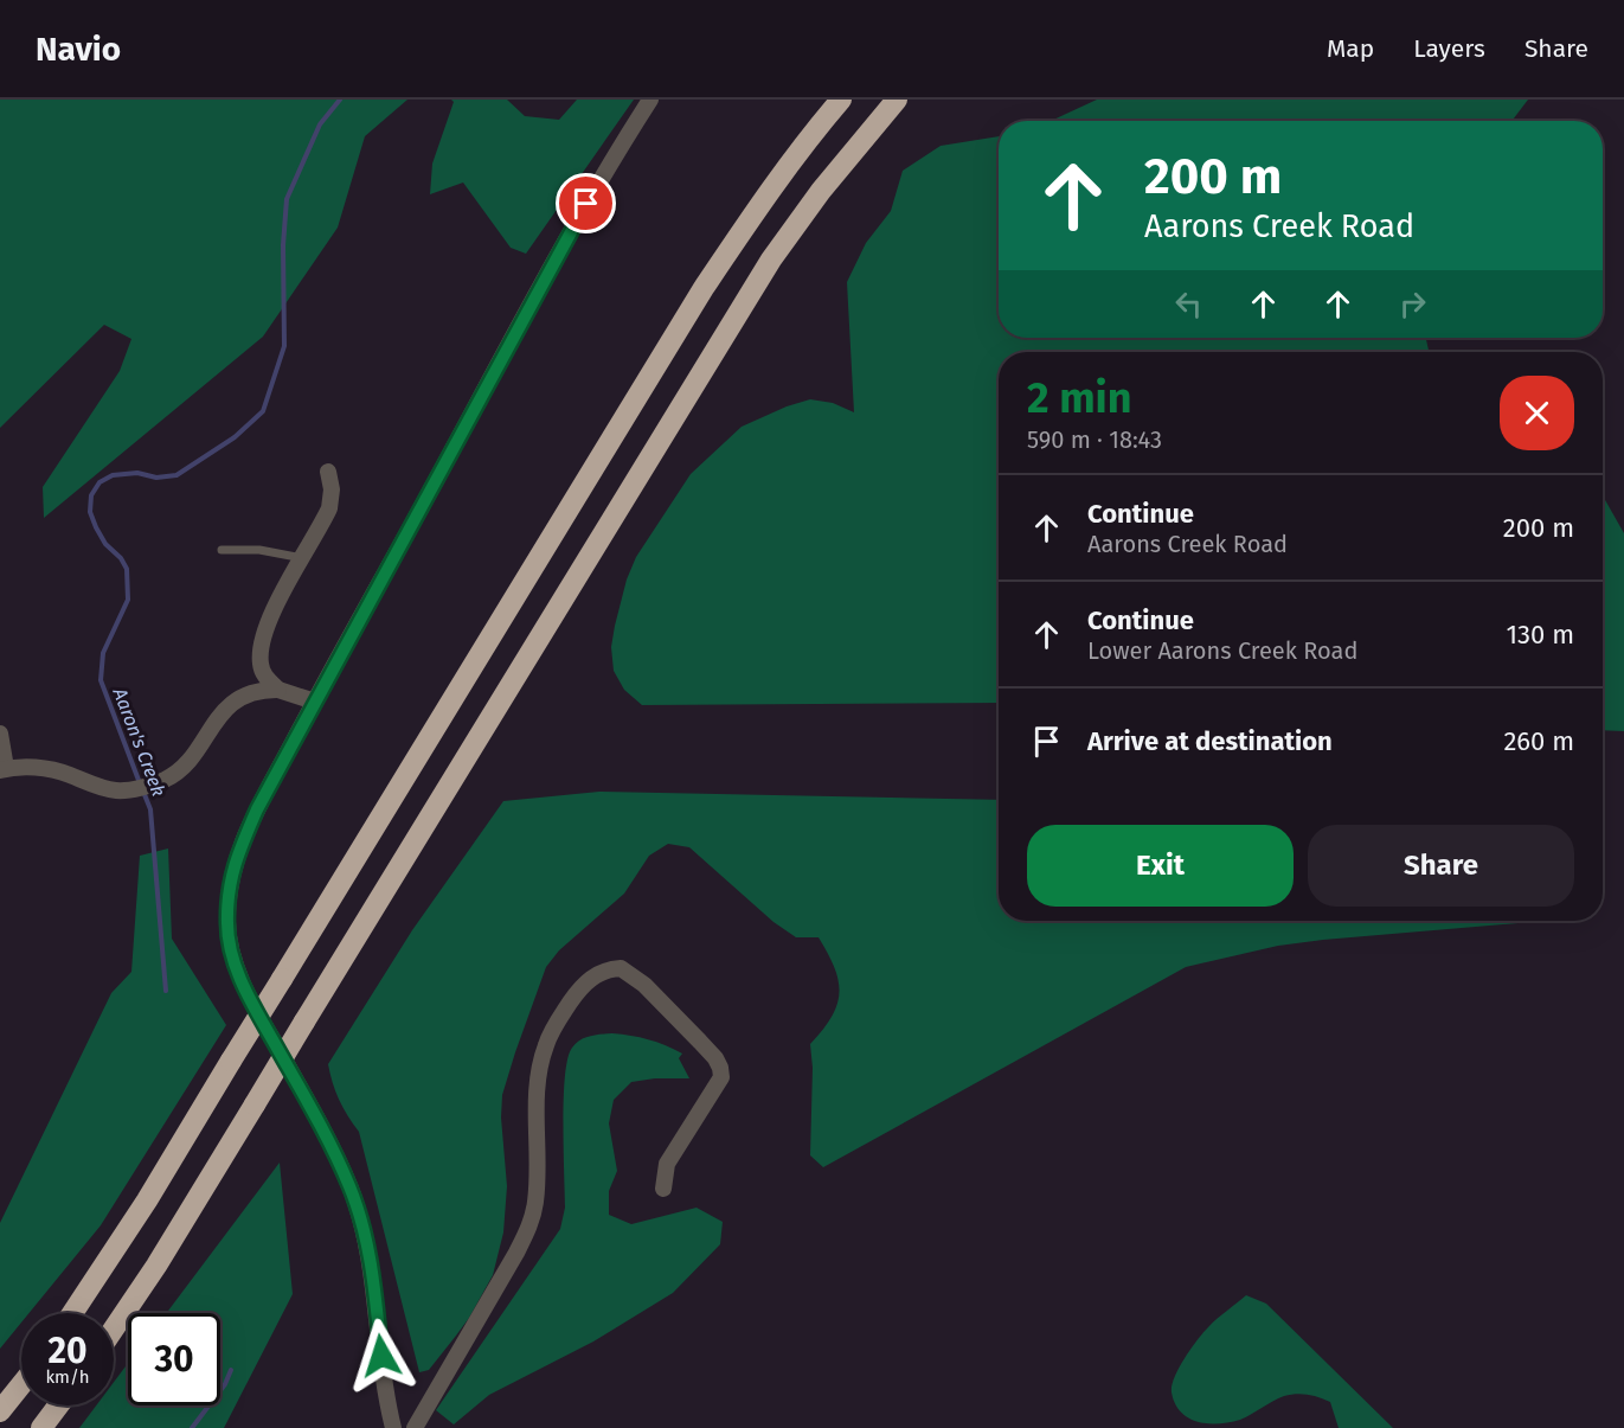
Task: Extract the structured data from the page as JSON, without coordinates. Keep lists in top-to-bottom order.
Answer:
{
  "water": ["Aaron's Creek"],
  "page": {
    "header": "Navio",
    "nav": ["Map", "Layers", "Share"],
    "turn": ["200 m", "Aarons Creek Road"],
    "heading": ["2 min", "590 m · 18:43"],
    "list": [
      {
        "name": "Continue",
        "note": "Aarons Creek Road",
        "value": "200 m"
      },
      {
        "name": "Continue",
        "note": "Lower Aarons Creek Road",
        "value": "130 m"
      },
      {
        "name": "Arrive at destination",
        "value": "260 m"
      }
    ],
    "buttons": ["Exit", "Share"],
    "speed": "20 km/h",
    "limit": "30"
  }
}
